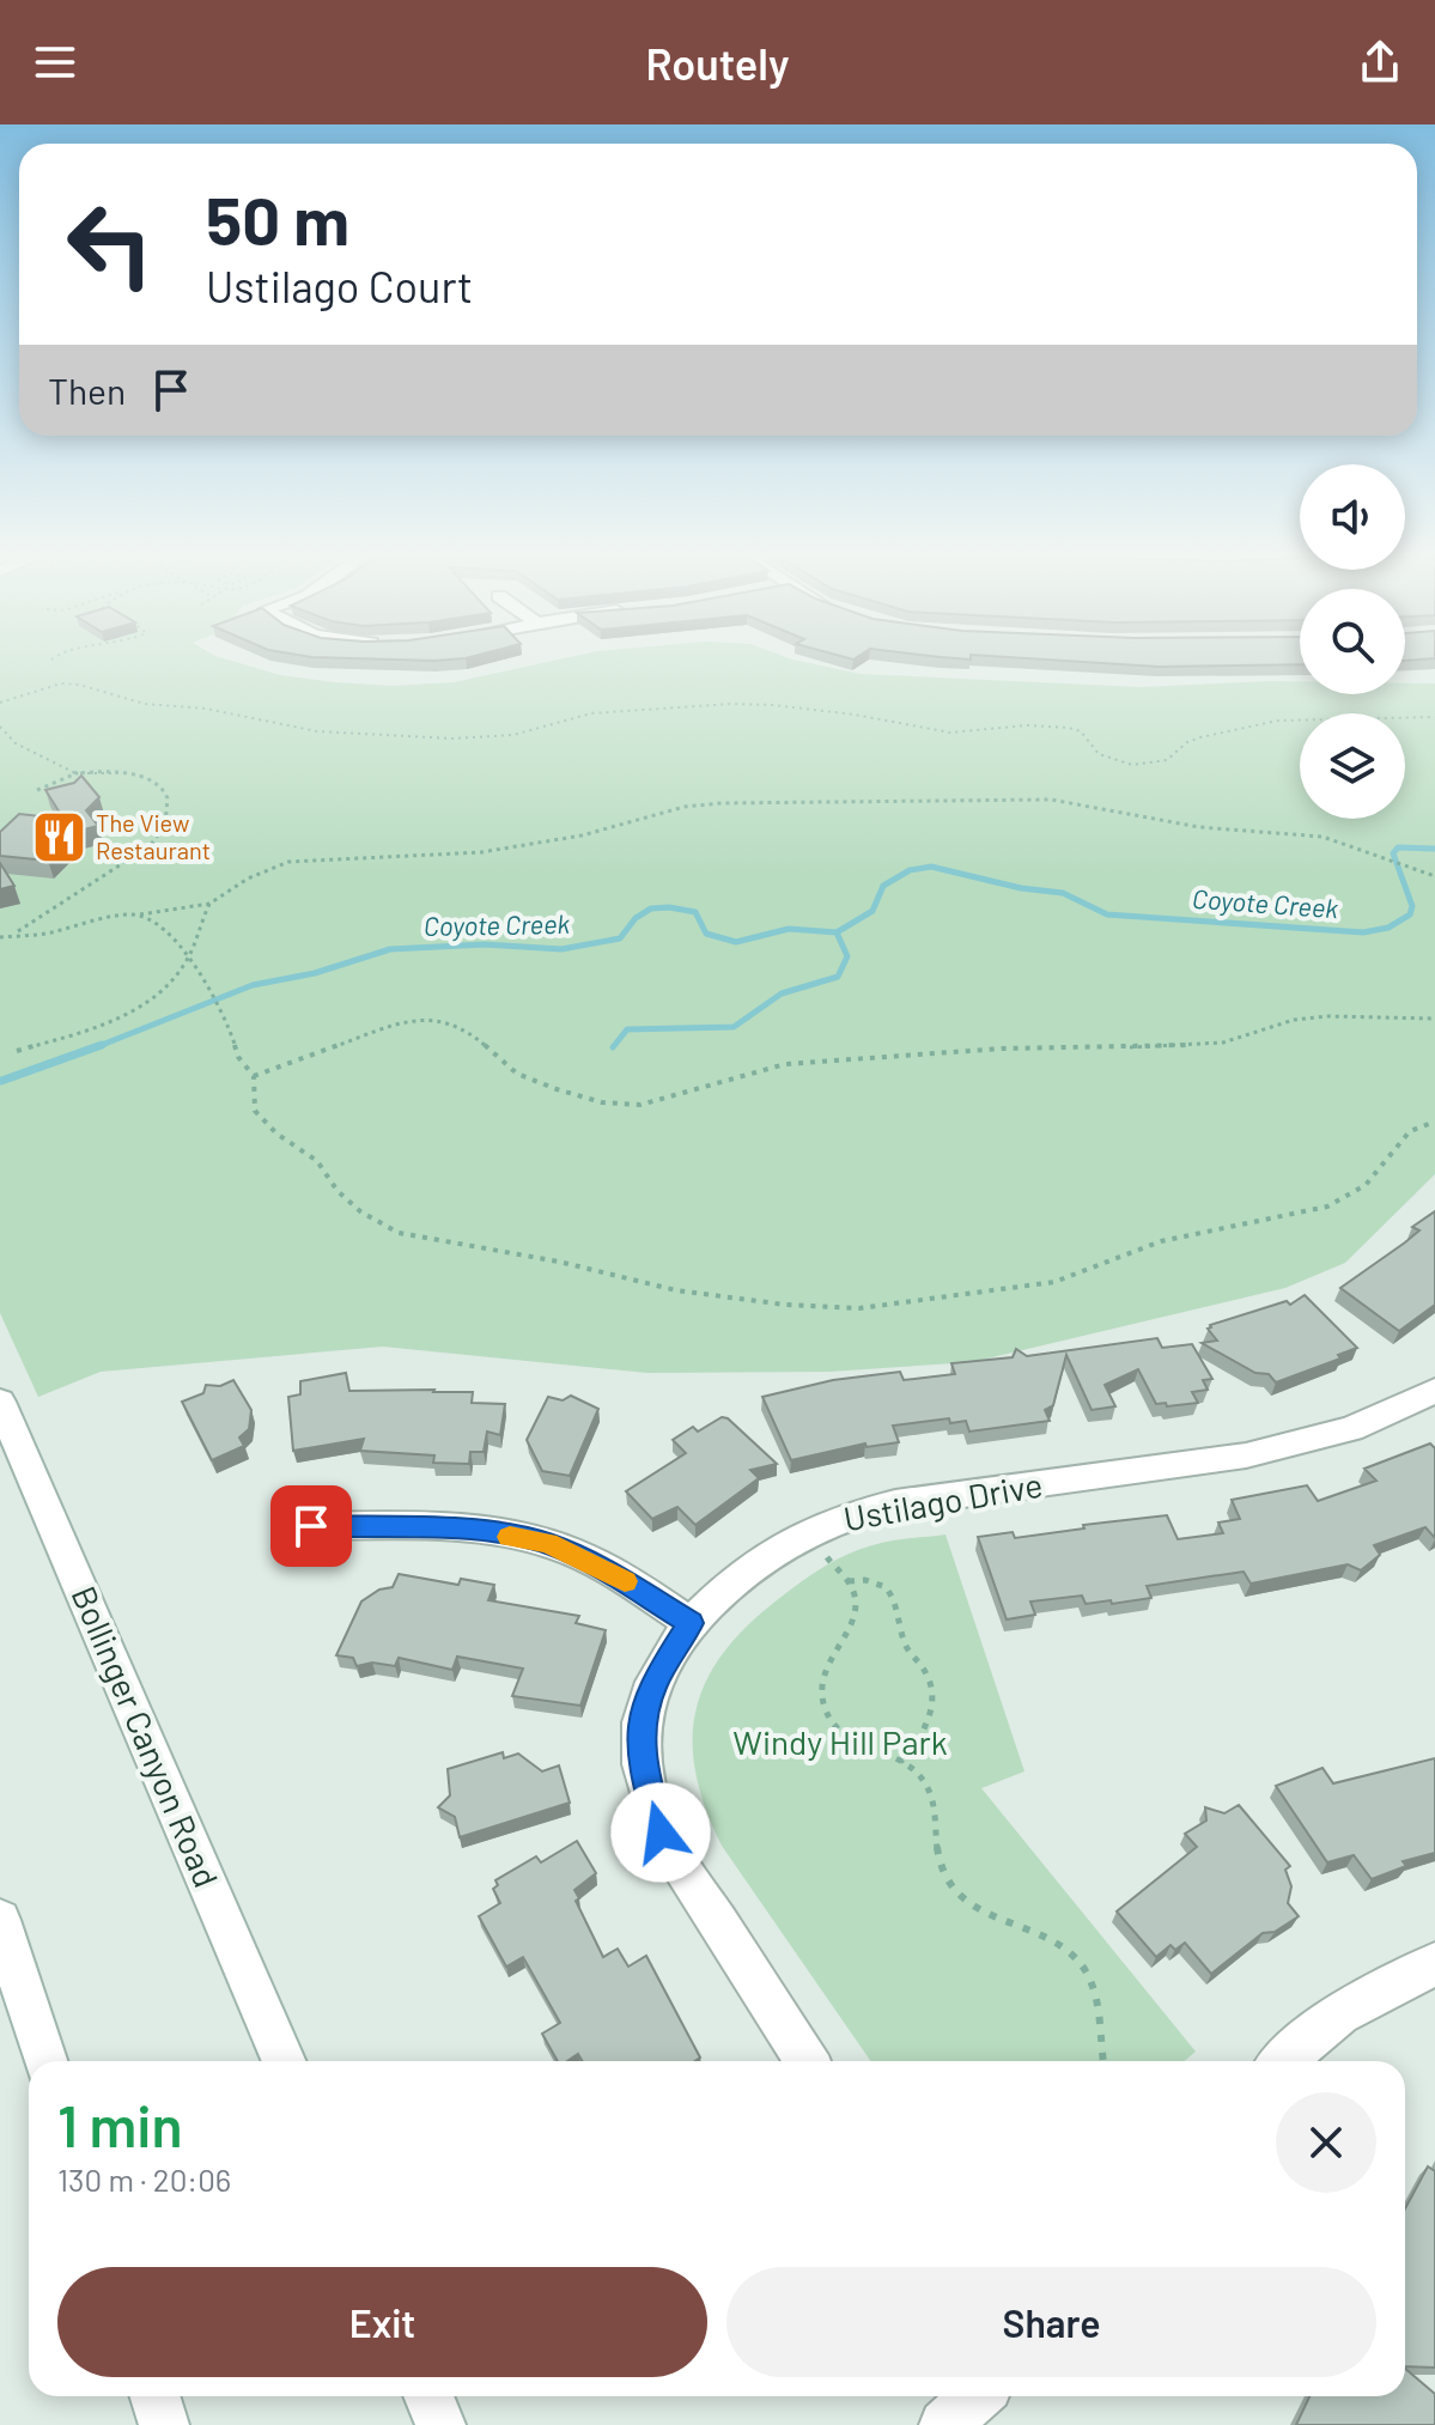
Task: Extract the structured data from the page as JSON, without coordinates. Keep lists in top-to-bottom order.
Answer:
{
  "streets": {
    "street": ["Ustilago Drive", "Bollinger Canyon Road"]
  },
  "water": ["Coyote Creek"],
  "parks": ["Windy Hill Park"],
  "places": {
    "restaurant": ["The View Restaurant"]
  },
  "page": {
    "header": "Routely",
    "turn": ["50 m", "Ustilago Court"],
    "then": "Then",
    "heading": ["1 min", "130 m · 20:06"],
    "buttons": ["Exit", "Share"]
  }
}
